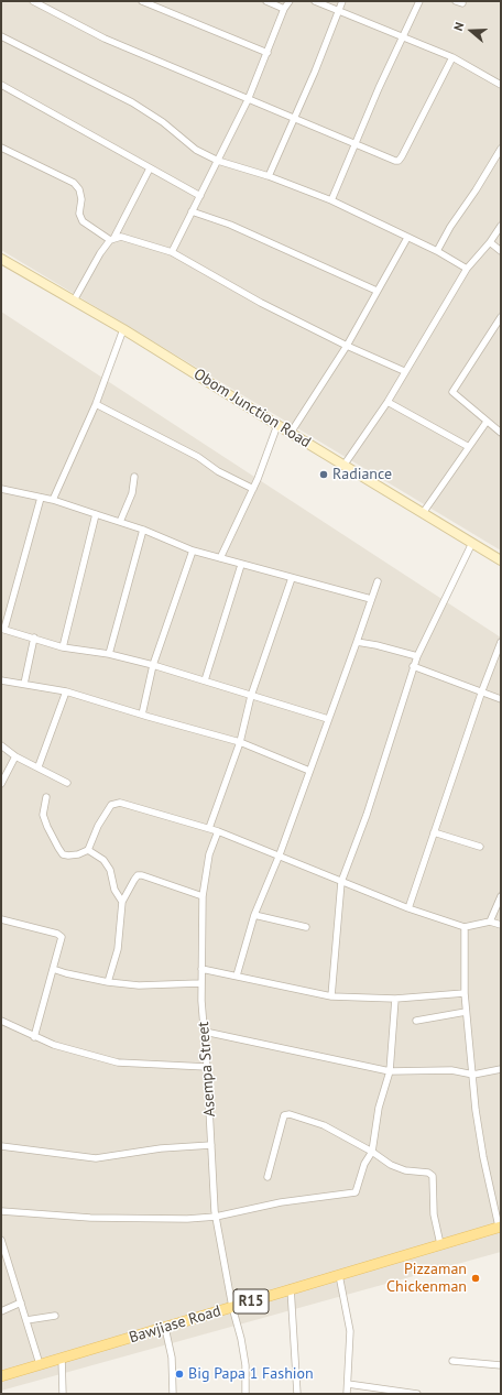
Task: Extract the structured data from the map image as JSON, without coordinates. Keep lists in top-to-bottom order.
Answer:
{
  "streets": {
    "main road": ["Obom Junction Road", "R15", "Bawjiase Road"],
    "street": ["Asempa Street"]
  },
  "crossings": [
    ["Asempa Street", "Bawjiase Road"]
  ],
  "places": ["Radiance", "Pizzaman Chickenman", "Big Papa 1 Fashion"],
  "north": "left"
}
